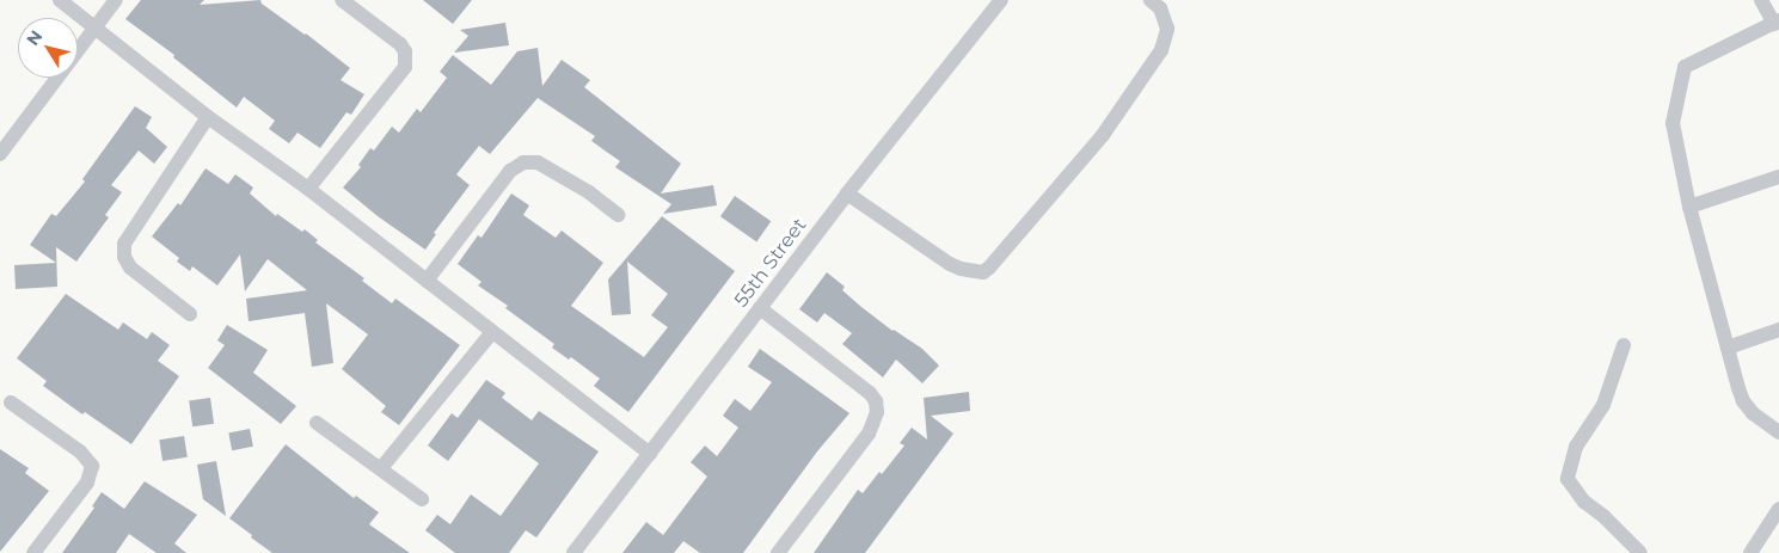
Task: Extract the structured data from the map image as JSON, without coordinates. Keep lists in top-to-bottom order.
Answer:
{
  "streets": {
    "street": ["55th Street"]
  },
  "north": "top left"
}
